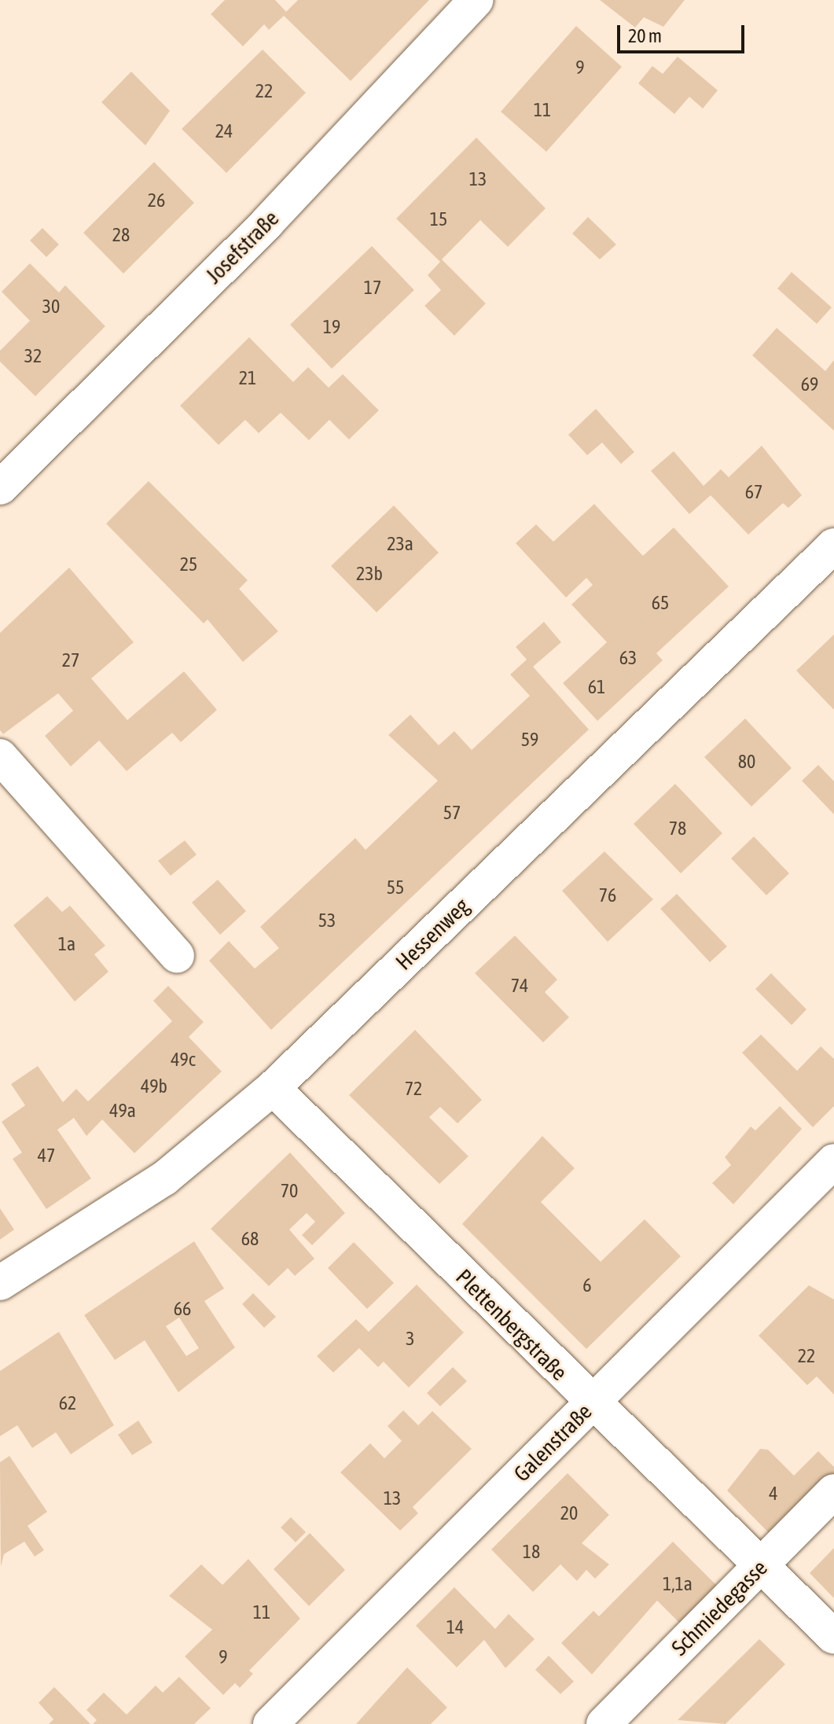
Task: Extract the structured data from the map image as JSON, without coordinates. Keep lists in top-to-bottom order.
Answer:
{
  "streets": {
    "street": [
      "Josefstraße",
      "Hessenweg",
      "Plettenbergstraße",
      "Galenstraße",
      "Schmiedegasse"
    ]
  },
  "crossings": [
    ["Hessenweg", "Plettenbergstraße"],
    ["Plettenbergstraße", "Galenstraße"],
    ["Plettenbergstraße", "Schmiedegasse"]
  ],
  "house_numbers": [
    "9",
    "22",
    "11",
    "24",
    "13",
    "26",
    "15",
    "28",
    "17",
    "30",
    "19",
    "32",
    "21",
    "69",
    "67",
    "23a",
    "25",
    "23b",
    "65",
    "63",
    "27",
    "61",
    "59",
    "80",
    "57",
    "78",
    "55",
    "76",
    "53",
    "1a",
    "74",
    "49c",
    "49b",
    "72",
    "49a",
    "47",
    "70",
    "68",
    "6",
    "66",
    "3",
    "22",
    "62",
    "4",
    "13",
    "20",
    "18",
    "1,1a",
    "11",
    "14",
    "9"
  ],
  "scale_bar": "20 m"
}
